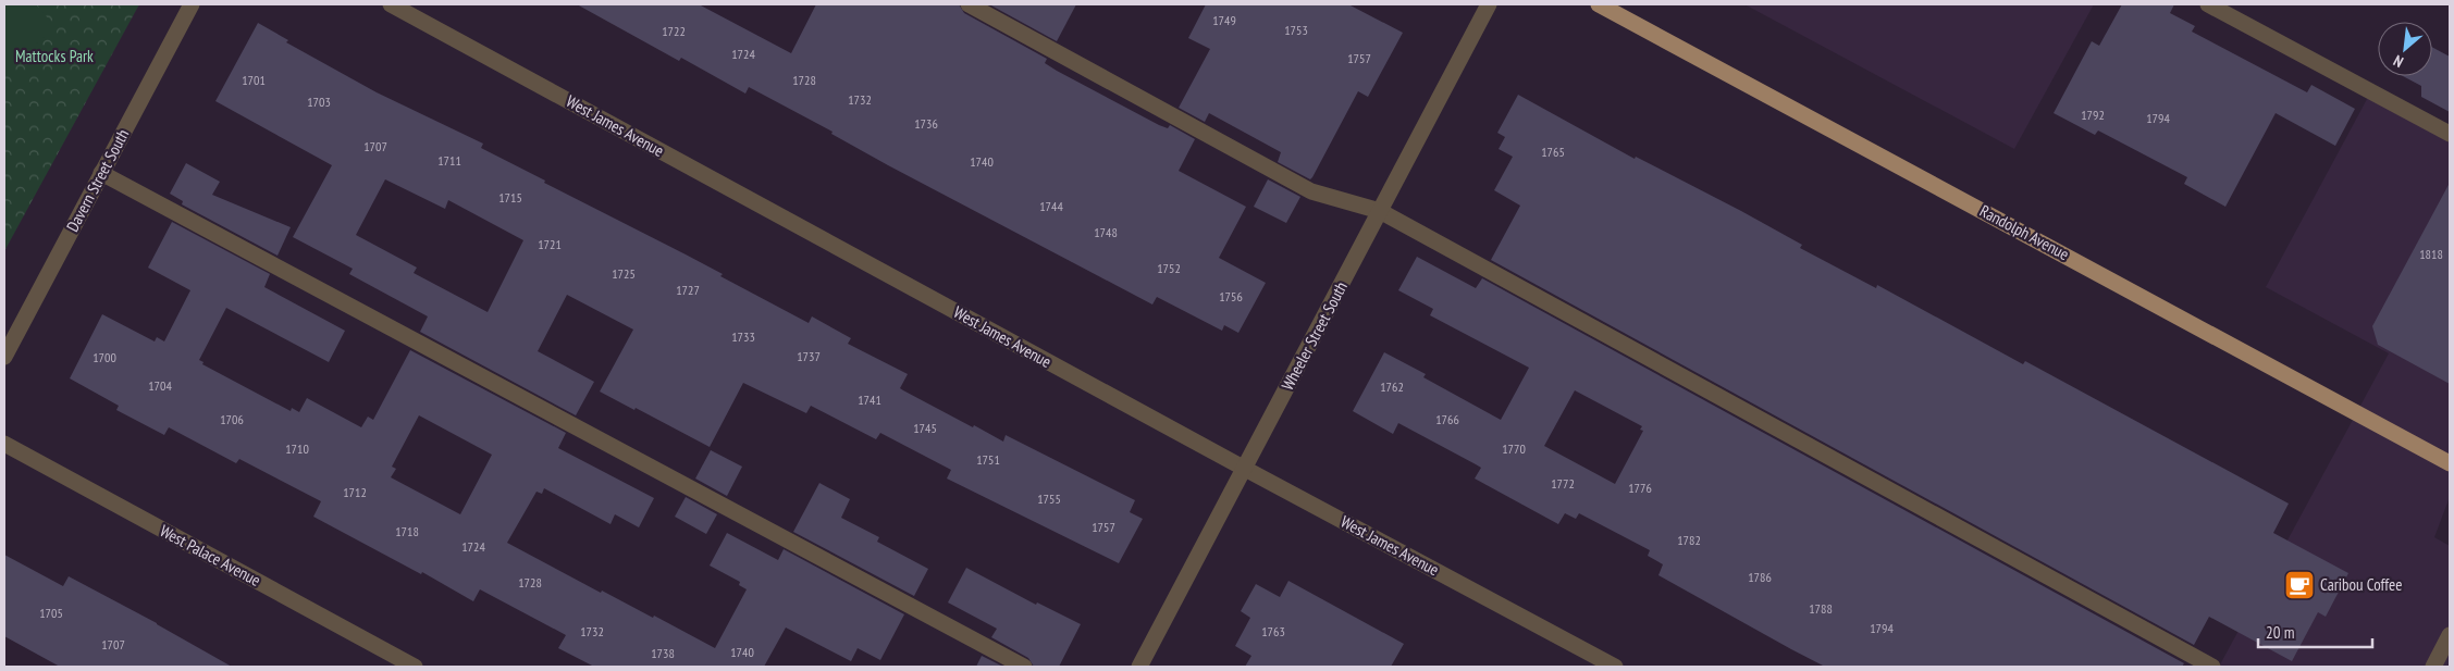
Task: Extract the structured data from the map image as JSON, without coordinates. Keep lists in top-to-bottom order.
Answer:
{
  "streets": {
    "main road": ["Randolph Avenue"],
    "street": [
      "West James Avenue",
      "Davern Street South",
      "Wheeler Street South",
      "West Palace Avenue"
    ]
  },
  "crossings": [
    ["West James Avenue", "Wheeler Street South"]
  ],
  "parks": ["Mattocks Park"],
  "places": {
    "cafe": ["Caribou Coffee"]
  },
  "house_numbers": [
    "1749",
    "1753",
    "1722",
    "1724",
    "1757",
    "1701",
    "1728",
    "1732",
    "1703",
    "1792",
    "1794",
    "1736",
    "1707",
    "1765",
    "1711",
    "1740",
    "1715",
    "1744",
    "1748",
    "1721",
    "1818",
    "1752",
    "1725",
    "1727",
    "1756",
    "1733",
    "1737",
    "1700",
    "1704",
    "1762",
    "1741",
    "1706",
    "1766",
    "1745",
    "1710",
    "1770",
    "1751",
    "1772",
    "1776",
    "1712",
    "1755",
    "1757",
    "1718",
    "1782",
    "1724",
    "1786",
    "1728",
    "1788",
    "1705",
    "1794",
    "1732",
    "1763",
    "1707",
    "1740",
    "1738"
  ],
  "scale_bar": "20 m",
  "north": "bottom left"
}
